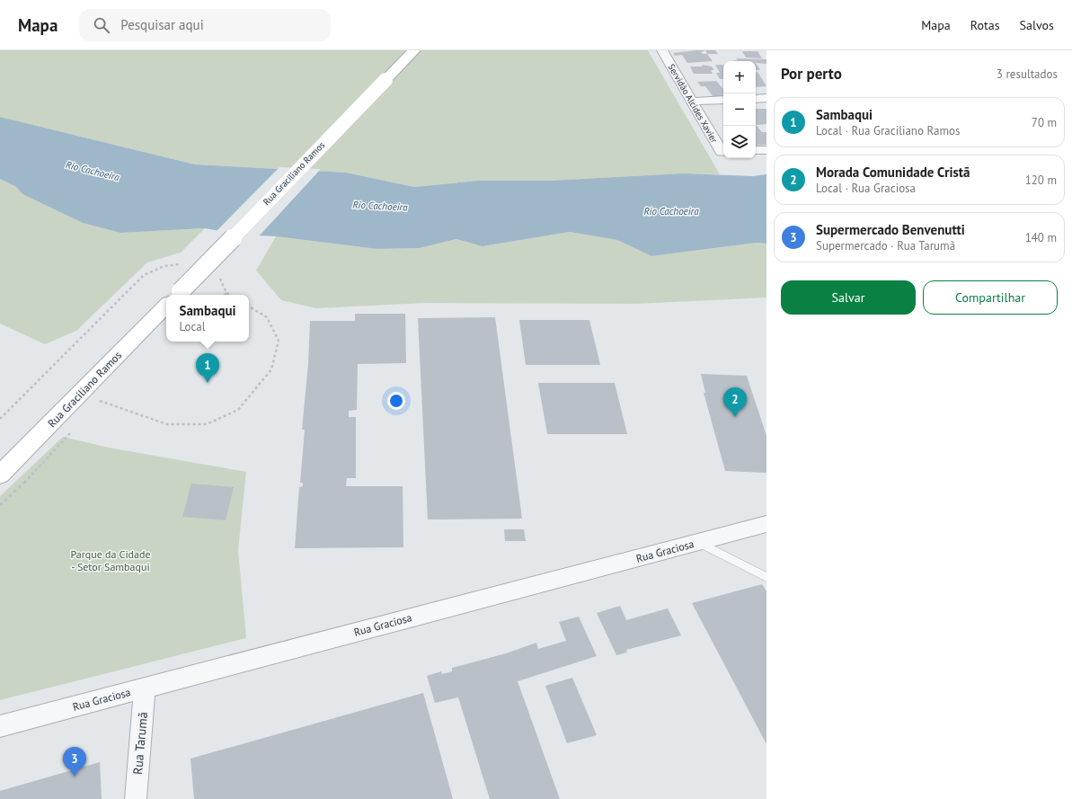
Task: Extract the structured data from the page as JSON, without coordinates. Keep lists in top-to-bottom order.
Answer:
{
  "streets": {
    "main road": ["Rua Graciliano Ramos"],
    "street": ["Servidão Alcides Xavier", "Rua Graciosa", "Rua Tarumã"]
  },
  "crossings": [
    ["Rua Graciosa", "Rua Tarumã"]
  ],
  "water": ["Rio Cachoeira"],
  "parks": ["Parque da Cidade - Setor Sambaqui"],
  "page": {
    "header": "Mapa",
    "search": "Pesquisar aqui",
    "nav": ["Mapa", "Rotas", "Salvos"],
    "heading": ["Por perto", "3 resultados"],
    "map_buttons": ["+", "−"],
    "list": [
      {
        "mark": "1",
        "name": "Sambaqui",
        "note": "Local · Rua Graciliano Ramos",
        "value": "70 m"
      },
      {
        "mark": "2",
        "name": "Morada Comunidade Cristã",
        "note": "Local · Rua Graciosa",
        "value": "120 m"
      },
      {
        "mark": "3",
        "name": "Supermercado Benvenutti",
        "note": "Supermercado · Rua Tarumã",
        "value": "140 m"
      }
    ],
    "buttons": ["Salvar", "Compartilhar"],
    "popup": ["Sambaqui", "Local"],
    "pins": ["1", "2", "3"]
  }
}
